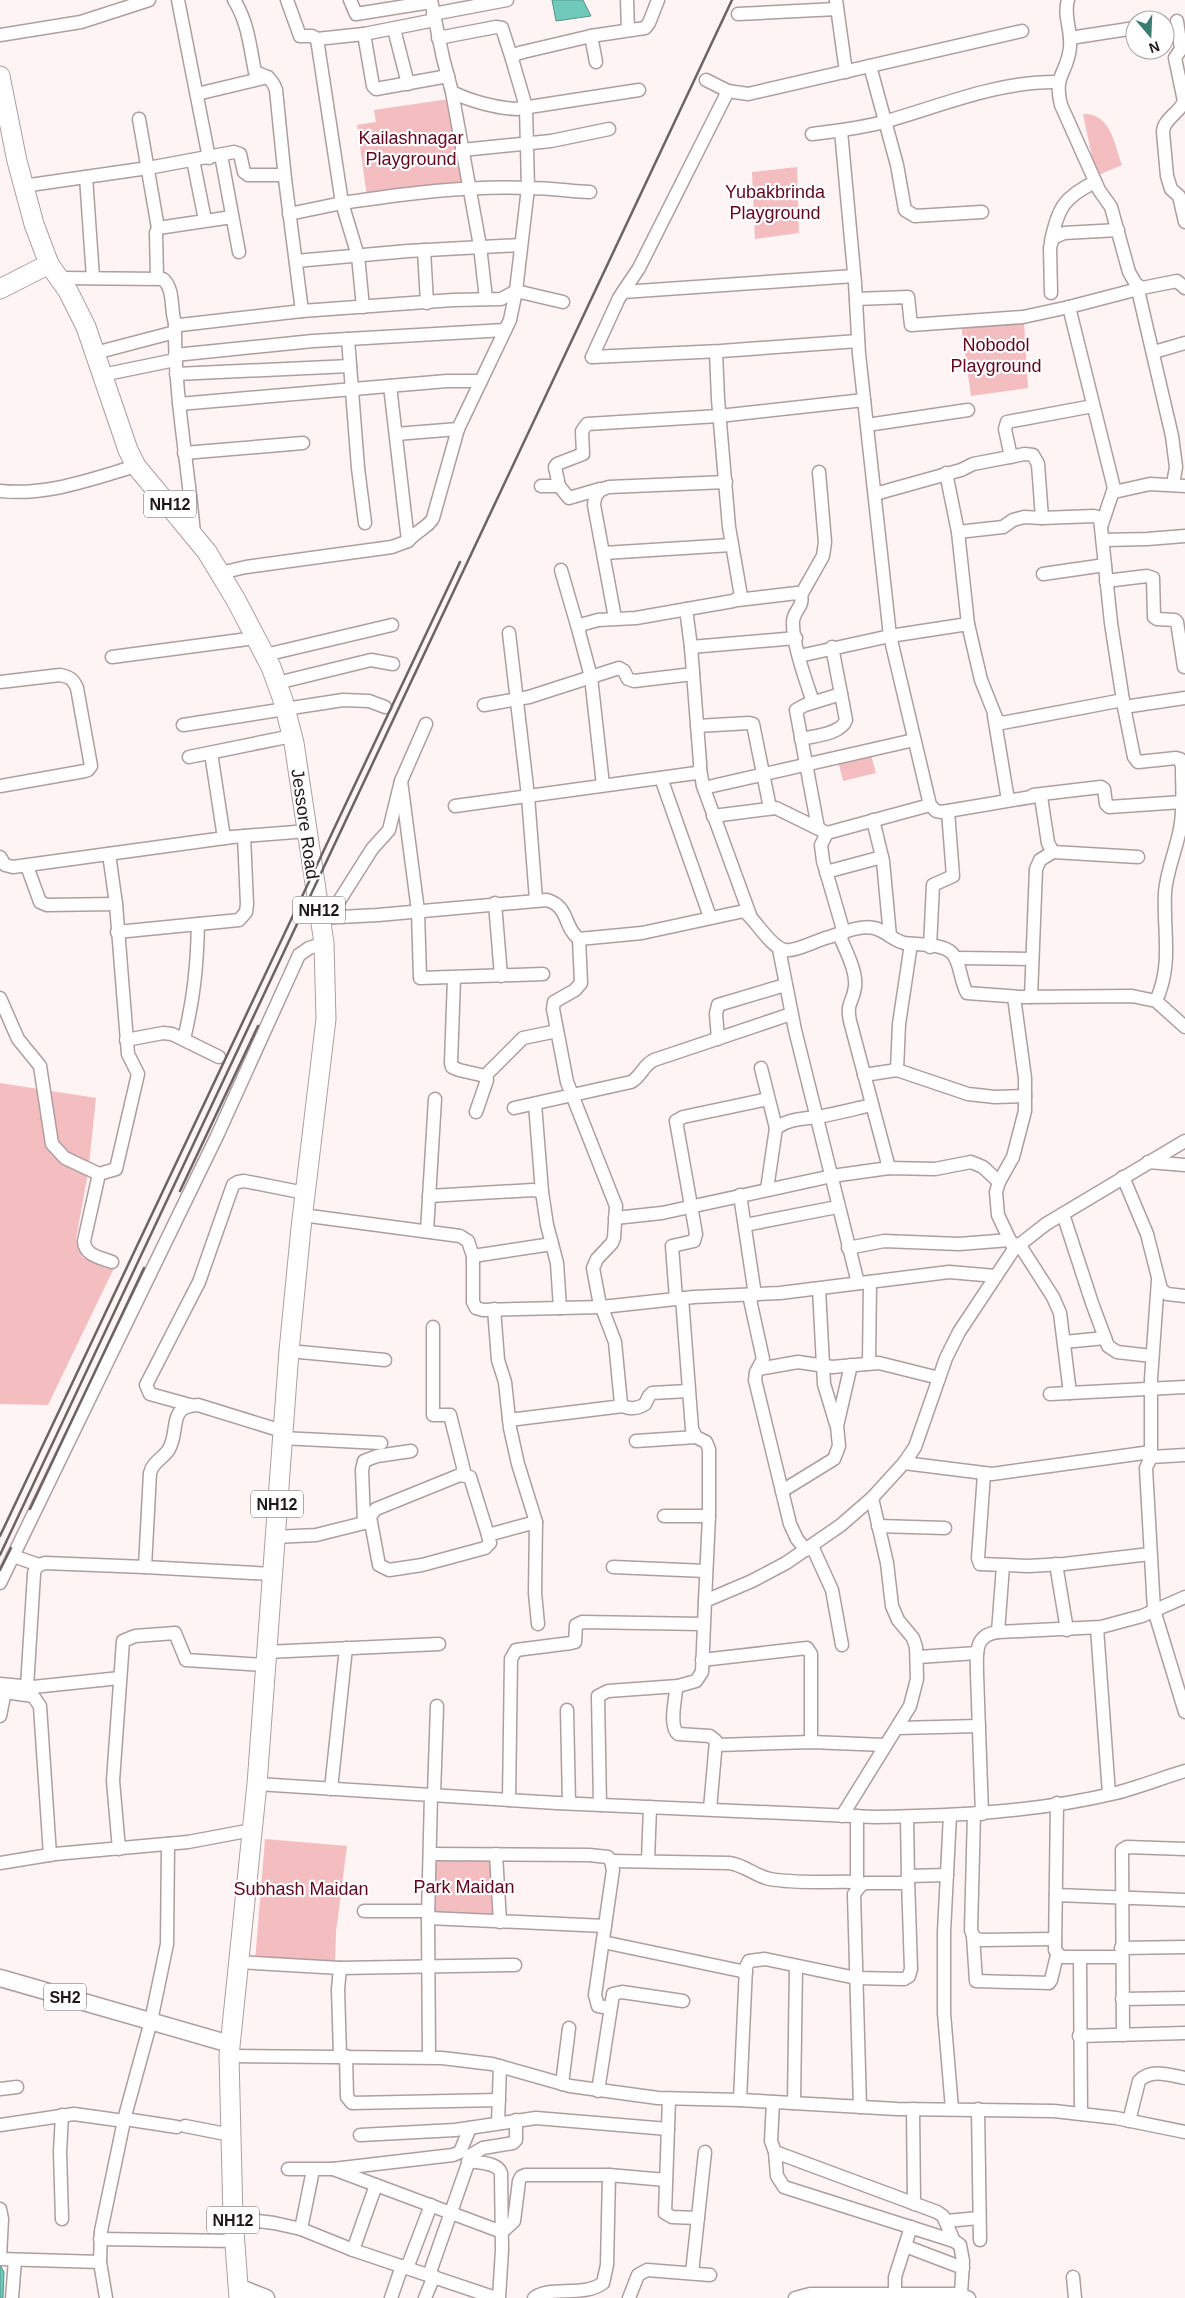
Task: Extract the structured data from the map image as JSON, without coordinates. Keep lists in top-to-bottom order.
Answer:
{
  "streets": {
    "highway": ["NH12", "Jessore Road"],
    "main road": ["SH2"]
  },
  "crossings": [
    ["NH12", "Jessore Road"],
    ["NH12", "SH2"]
  ],
  "parks": [
    "Kailashnagar Playground",
    "Yubakbrinda Playground",
    "Nobodol Playground",
    "Park Maidan",
    "Subhash Maidan"
  ],
  "north": "bottom"
}
